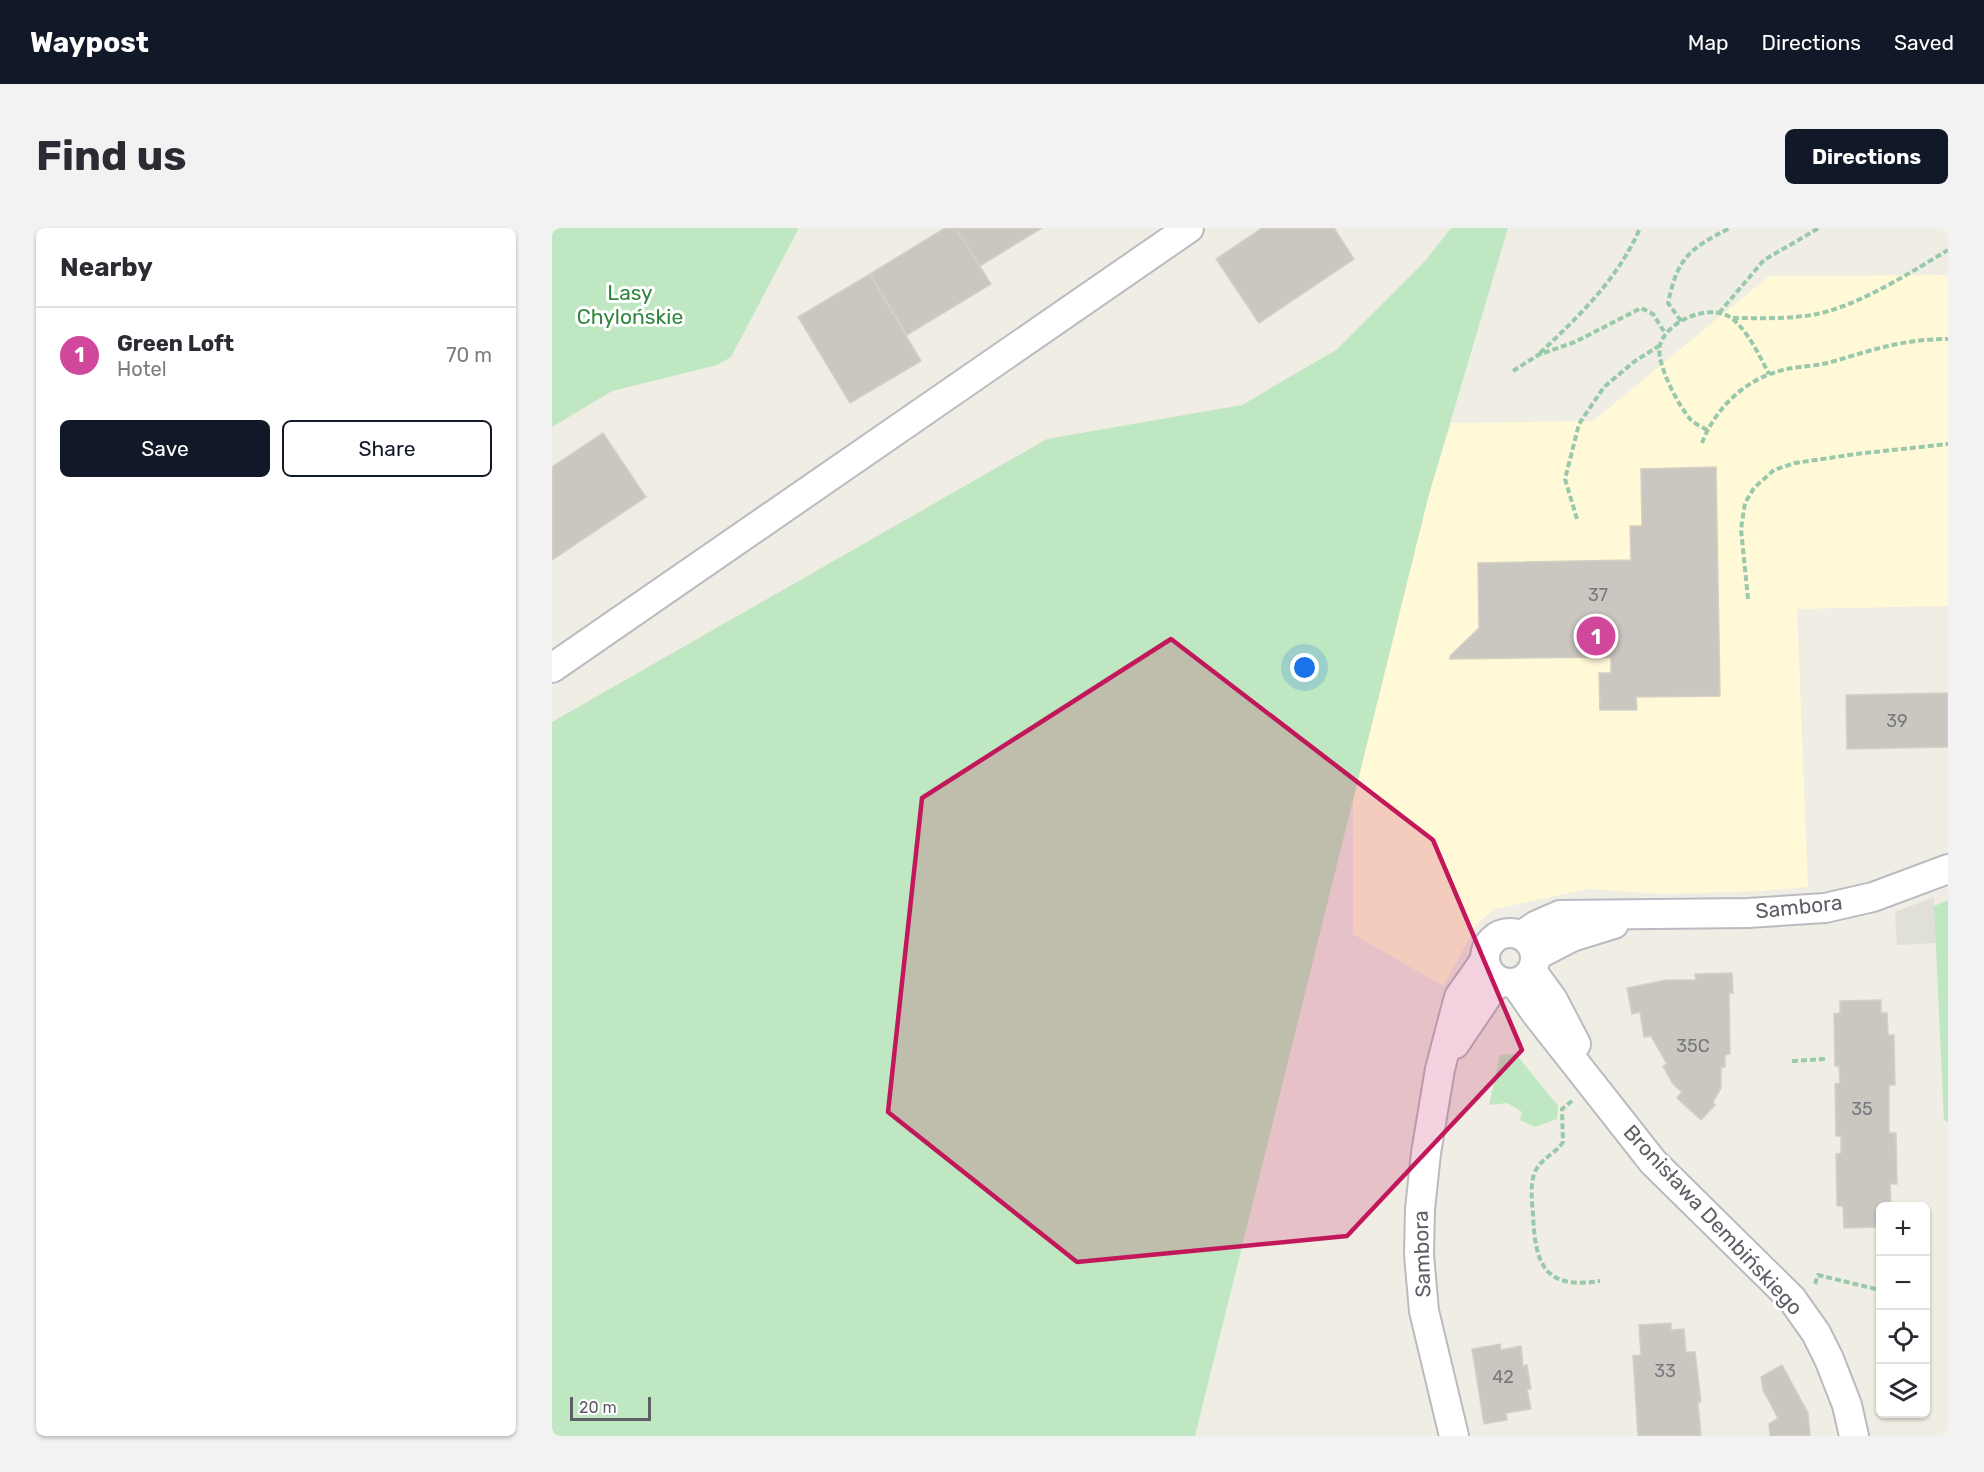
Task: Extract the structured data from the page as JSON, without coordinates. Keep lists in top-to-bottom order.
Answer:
{
  "streets": {
    "street": ["Sambora", "Bronisława Dembińskiego"]
  },
  "crossings": [
    ["Sambora", "Bronisława Dembińskiego"]
  ],
  "parks": ["Lasy Chylońskie"],
  "house_numbers": [
    "37",
    "39",
    "35C",
    "35",
    "33",
    "42"
  ],
  "scale_bar": "20 m",
  "page": {
    "header": "Waypost",
    "nav": ["Map", "Directions", "Saved"],
    "buttons": [
      "Directions",
      ["Save", "Share"]
    ],
    "title": "Find us",
    "heading": "Nearby",
    "list": [
      {
        "mark": "1",
        "name": "Green Loft",
        "note": "Hotel",
        "value": "70 m"
      }
    ],
    "pins": "1",
    "map_buttons": ["+", "−"],
    "scale": "20 m"
  }
}
